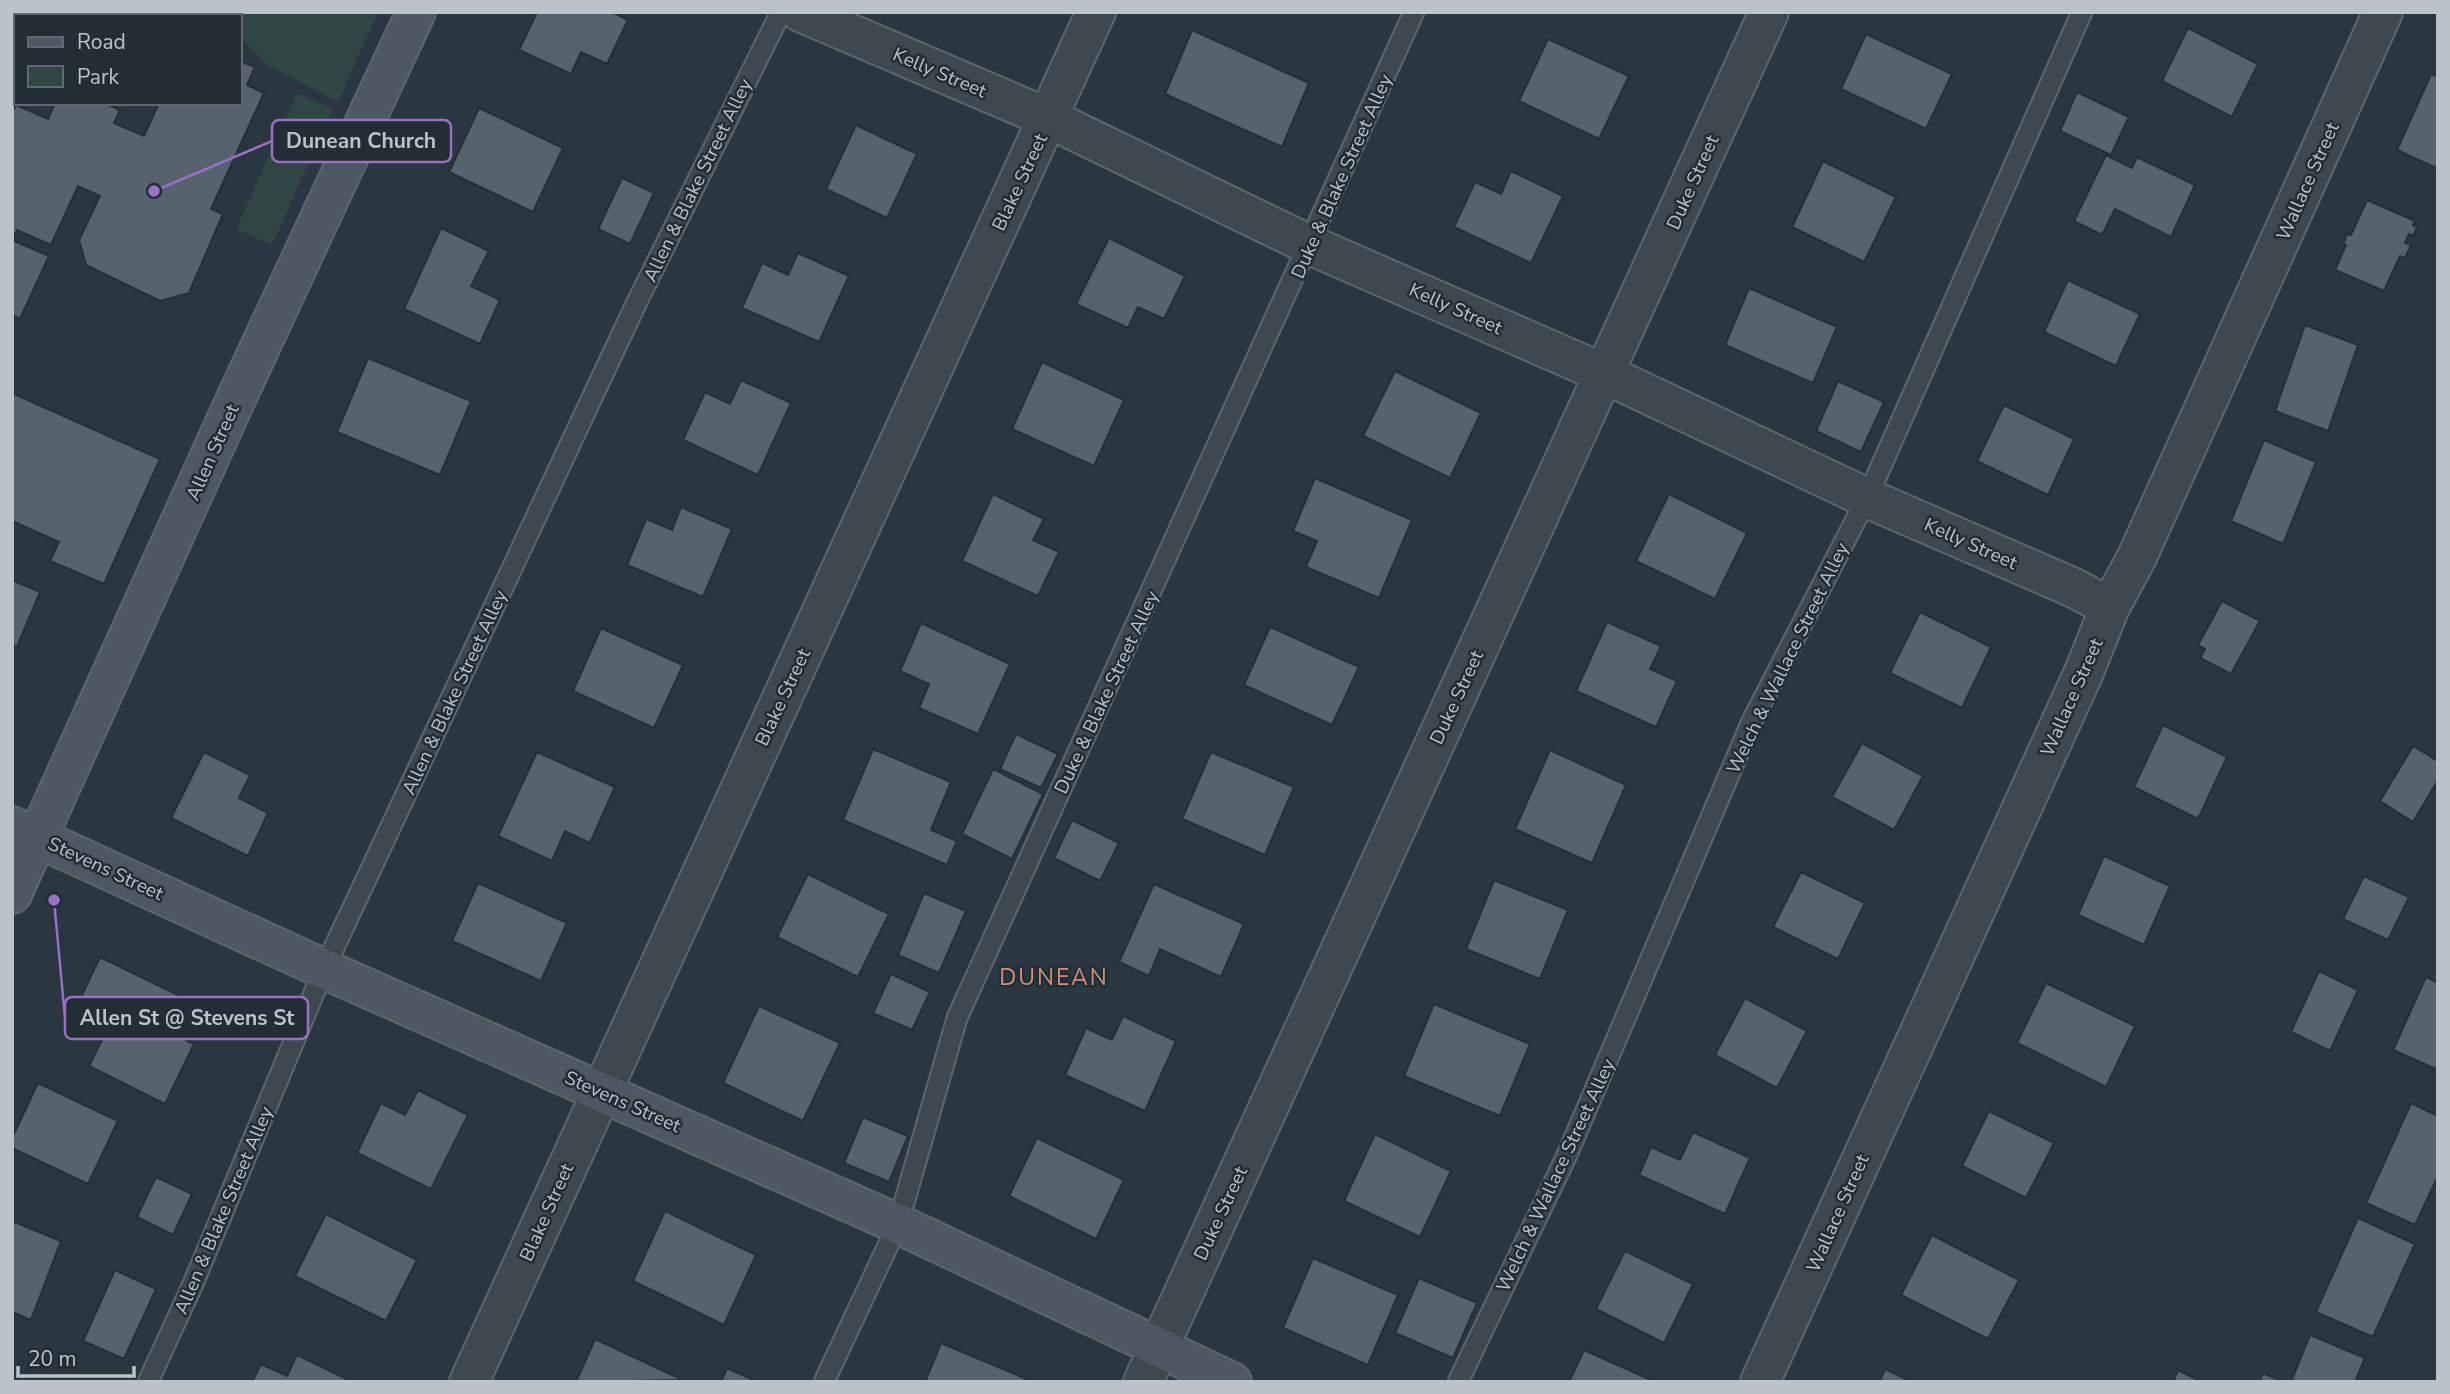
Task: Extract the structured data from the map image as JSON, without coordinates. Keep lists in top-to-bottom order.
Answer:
{
  "streets": {
    "street": [
      "Kelly Street",
      "Wallace Street",
      "Blake Street",
      "Duke Street",
      "Allen Street",
      "Stevens Street"
    ],
    "lane": ["Duke & Blake Street Alley", "Allen & Blake Street Alley", "Welch & Wallace Street Alley"]
  },
  "crossings": [
    ["Kelly Street", "Duke & Blake Street Alley"],
    ["Kelly Street", "Wallace Street"],
    ["Kelly Street", "Blake Street"],
    ["Kelly Street", "Duke Street"],
    ["Kelly Street", "Welch & Wallace Street Alley"],
    ["Duke & Blake Street Alley", "Stevens Street"],
    ["Allen & Blake Street Alley", "Stevens Street"],
    ["Blake Street", "Stevens Street"],
    ["Duke Street", "Stevens Street"],
    ["Allen Street", "Stevens Street"]
  ],
  "districts": ["DUNEAN"],
  "places": ["Dunean Church", "Allen St @ Stevens St"],
  "legend": ["Road", "Park"],
  "scale_bar": "20 m"
}
